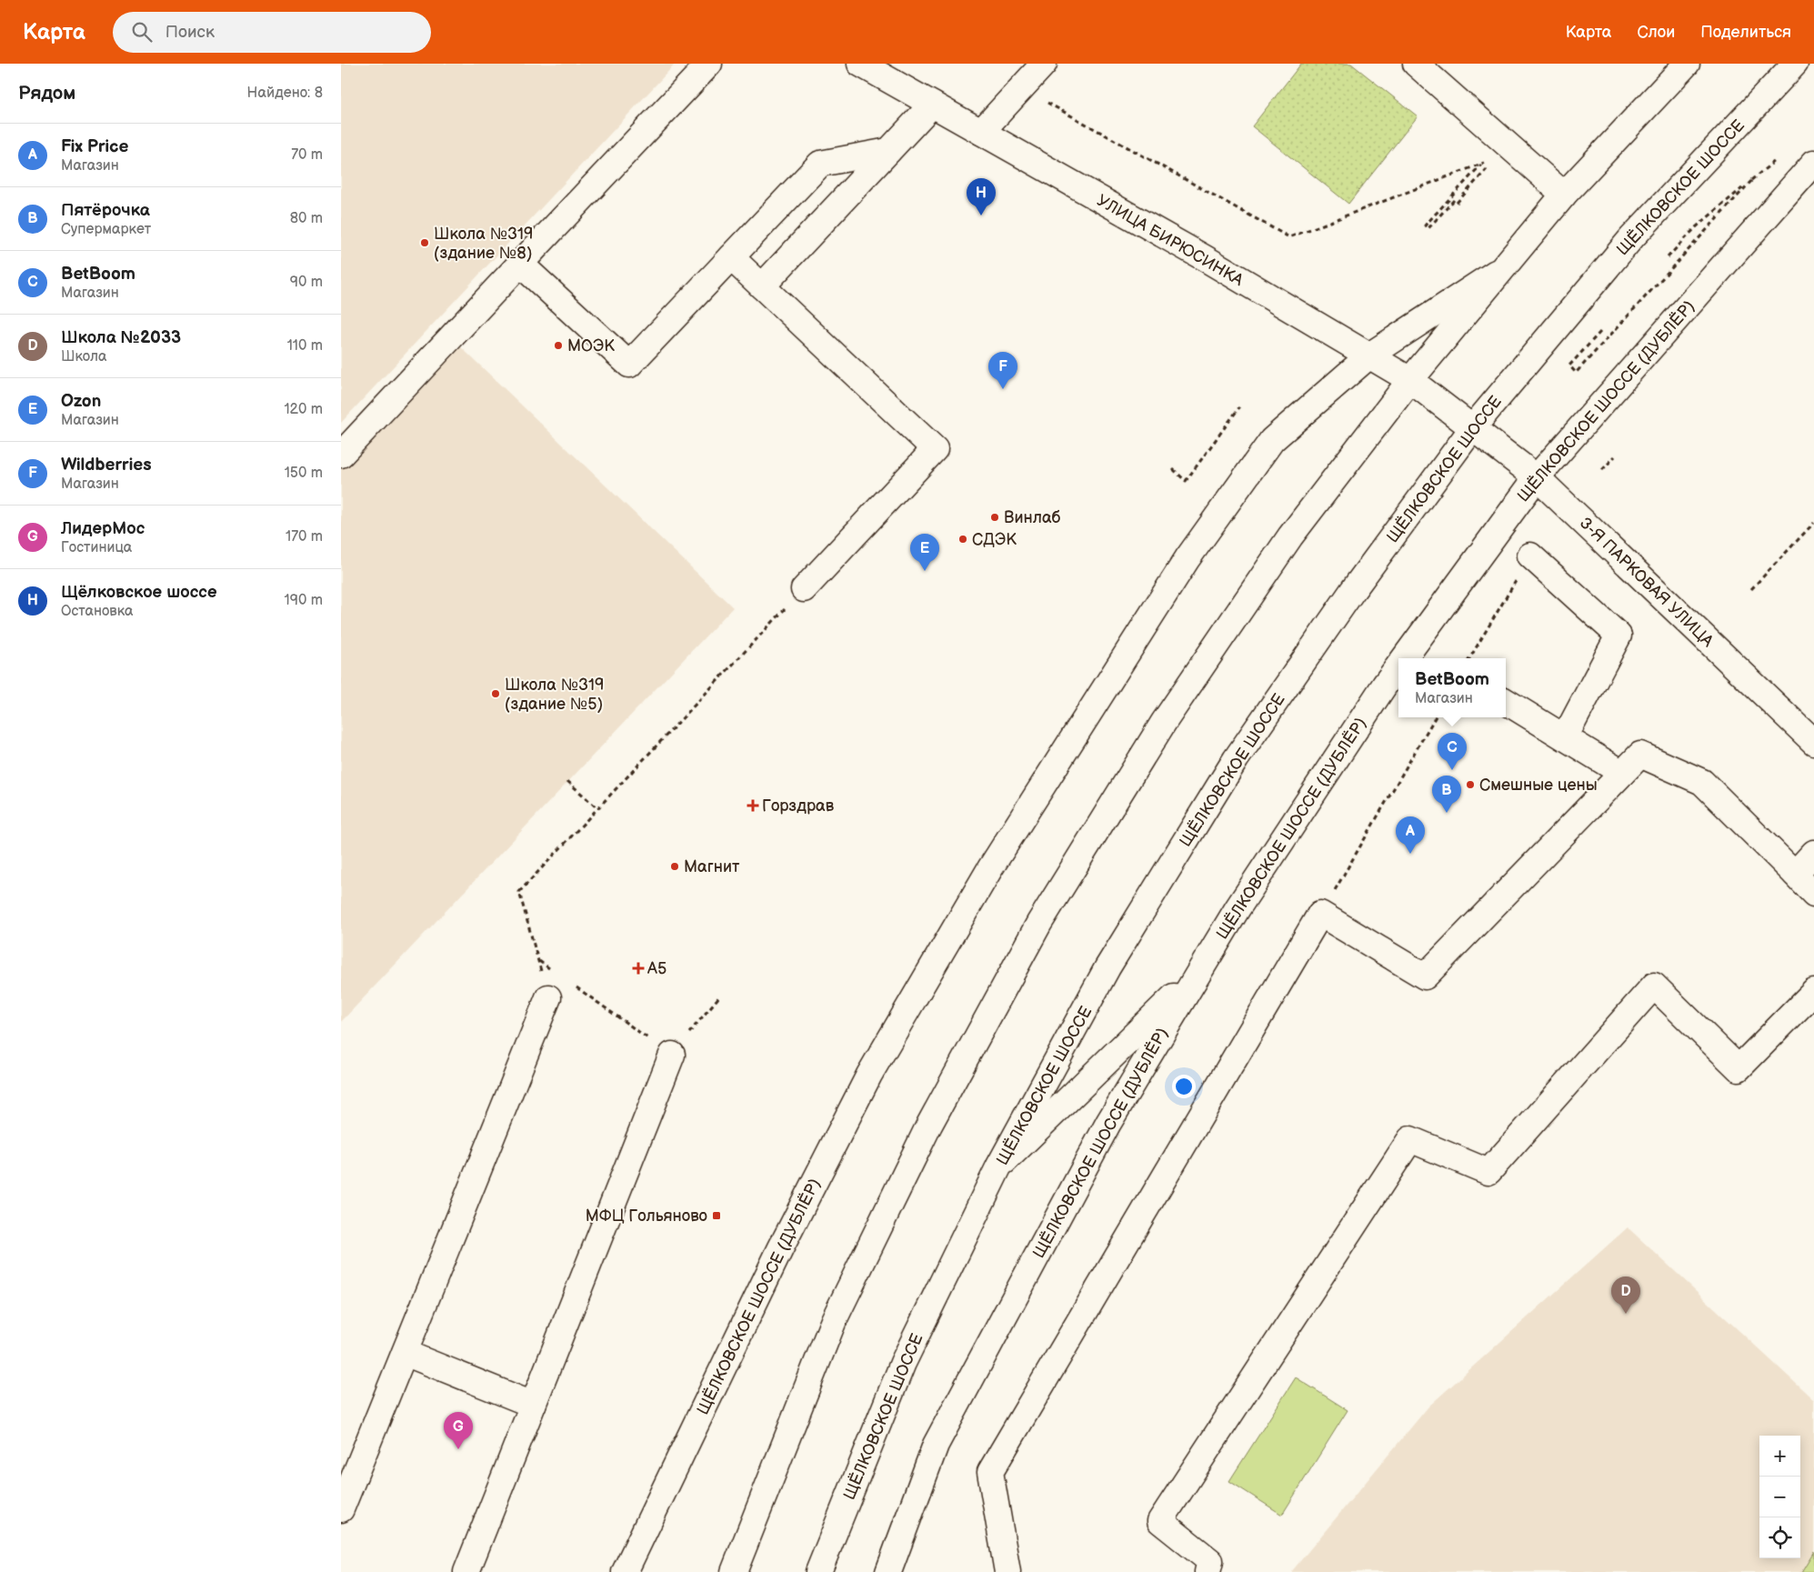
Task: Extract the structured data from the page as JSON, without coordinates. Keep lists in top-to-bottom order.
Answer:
{
  "streets": {
    "main road": [
      "ЩЁЛКОВСКОЕ ШОССЕ",
      "УЛИЦА БИРЮСИНКА",
      "ЩЁЛКОВСКОЕ ШОССЕ (ДУБЛЁР)",
      "3-Я ПАРКОВАЯ УЛИЦА"
    ]
  },
  "crossings": [
    ["ЩЁЛКОВСКОЕ ШОССЕ", "УЛИЦА БИРЮСИНКА"],
    ["ЩЁЛКОВСКОЕ ШОССЕ", "3-Я ПАРКОВАЯ УЛИЦА"],
    ["УЛИЦА БИРЮСИНКА", "ЩЁЛКОВСКОЕ ШОССЕ (ДУБЛЁР)"],
    ["УЛИЦА БИРЮСИНКА", "3-Я ПАРКОВАЯ УЛИЦА"],
    ["ЩЁЛКОВСКОЕ ШОССЕ (ДУБЛЁР)", "3-Я ПАРКОВАЯ УЛИЦА"]
  ],
  "places": {
    "other": [
      "Школа №319 (здание №8)",
      "МОЭК",
      "Винлаб",
      "СДЭК",
      "Школа №319 (здание №5)",
      "Смешные цены",
      "Магнит"
    ],
    "health": ["Горздрав", "А5"],
    "transit": ["МФЦ Гольяново"]
  },
  "page": {
    "header": "Карта",
    "search": "Поиск",
    "nav": ["Карта", "Слои", "Поделиться"],
    "heading": ["Рядом", "Найдено: 8"],
    "list": [
      {
        "mark": "A",
        "name": "Fix Price",
        "note": "Магазин",
        "value": "70 m"
      },
      {
        "mark": "B",
        "name": "Пятёрочка",
        "note": "Супермаркет",
        "value": "80 m"
      },
      {
        "mark": "C",
        "name": "BetBoom",
        "note": "Магазин",
        "value": "90 m"
      },
      {
        "mark": "D",
        "name": "Школа №2033",
        "note": "Школа",
        "value": "110 m"
      },
      {
        "mark": "E",
        "name": "Ozon",
        "note": "Магазин",
        "value": "120 m"
      },
      {
        "mark": "F",
        "name": "Wildberries",
        "note": "Магазин",
        "value": "150 m"
      },
      {
        "mark": "G",
        "name": "ЛидерМос",
        "note": "Гостиница",
        "value": "170 m"
      },
      {
        "mark": "H",
        "name": "Щёлковское шоссе",
        "note": "Остановка",
        "value": "190 m"
      }
    ],
    "pins": [
      "H",
      "F",
      "E",
      "C",
      "B",
      "A",
      "D",
      "G"
    ],
    "popup": ["BetBoom", "Магазин"],
    "map_buttons": ["+", "−"]
  }
}
